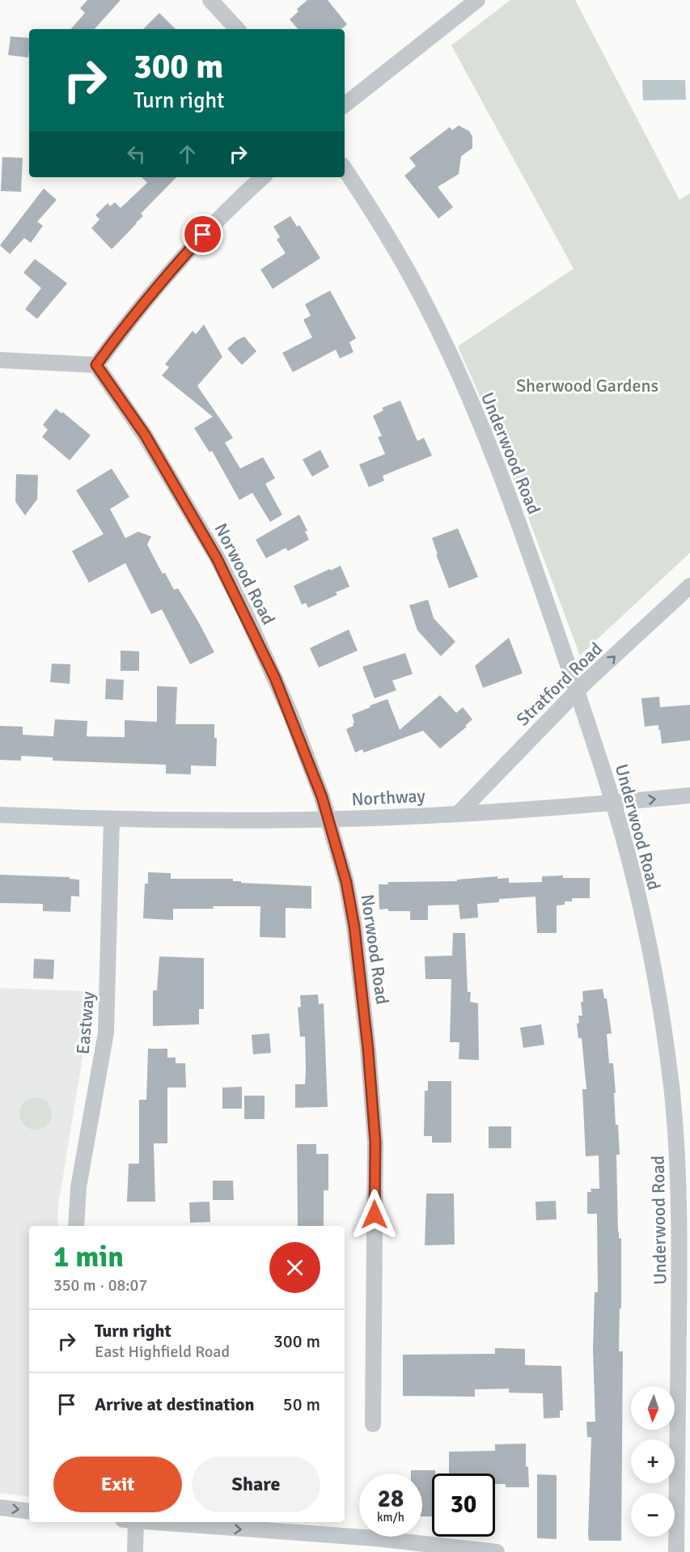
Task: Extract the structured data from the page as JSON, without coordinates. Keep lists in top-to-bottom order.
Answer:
{
  "streets": {
    "street": [
      "Underwood Road",
      "Norwood Road",
      "Stratford Road",
      "Northway",
      "Eastway"
    ]
  },
  "crossings": [
    ["Underwood Road", "Stratford Road"],
    ["Underwood Road", "Northway"],
    ["Norwood Road", "Northway"],
    ["Stratford Road", "Northway"],
    ["Northway", "Eastway"]
  ],
  "one_way": ["Stratford Road"],
  "parks": ["Sherwood Gardens"],
  "north": "bottom",
  "page": {
    "turn": ["300 m", "Turn right"],
    "heading": ["1 min", "350 m · 08:07"],
    "list": [
      {
        "name": "Turn right",
        "note": "East Highfield Road",
        "value": "300 m"
      },
      {
        "name": "Arrive at destination",
        "value": "50 m"
      }
    ],
    "map_buttons": ["+", "−"],
    "buttons": ["Exit", "Share"],
    "speed": "28 km/h",
    "limit": "30"
  }
}
